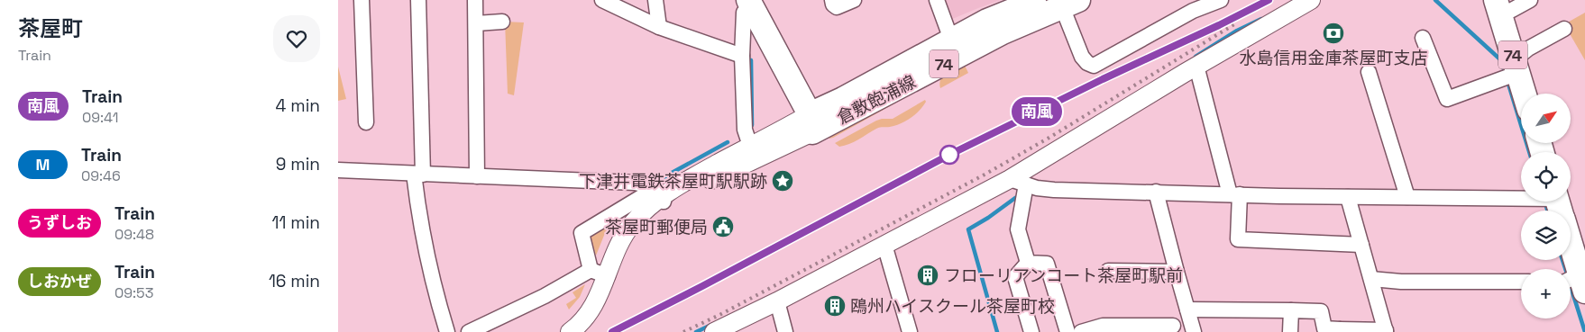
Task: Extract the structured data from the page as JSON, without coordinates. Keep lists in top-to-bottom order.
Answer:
{
  "streets": {
    "main road": ["74", "倉敷飽浦線"]
  },
  "places": {
    "bank": ["水島信用金庫茶屋町支店"],
    "place": ["下津井電鉄茶屋町駅駅跡"],
    "public building": ["茶屋町郵便局"],
    "building": ["フローリアンコート茶屋町駅前", "鴎州ハイスクール茶屋町校"]
  },
  "north": "top right",
  "page": {
    "heading": ["茶屋町", "Train"],
    "on_map": "南風",
    "list": [
      {
        "mark": "南風",
        "name": "Train",
        "note": "09:41",
        "value": "4 min"
      },
      {
        "mark": "M",
        "name": "Train",
        "note": "09:46",
        "value": "9 min"
      },
      {
        "mark": "うずしお",
        "name": "Train",
        "note": "09:48",
        "value": "11 min"
      },
      {
        "mark": "しおかぜ",
        "name": "Train",
        "note": "09:53",
        "value": "16 min"
      }
    ],
    "map_buttons": "+"
  }
}
